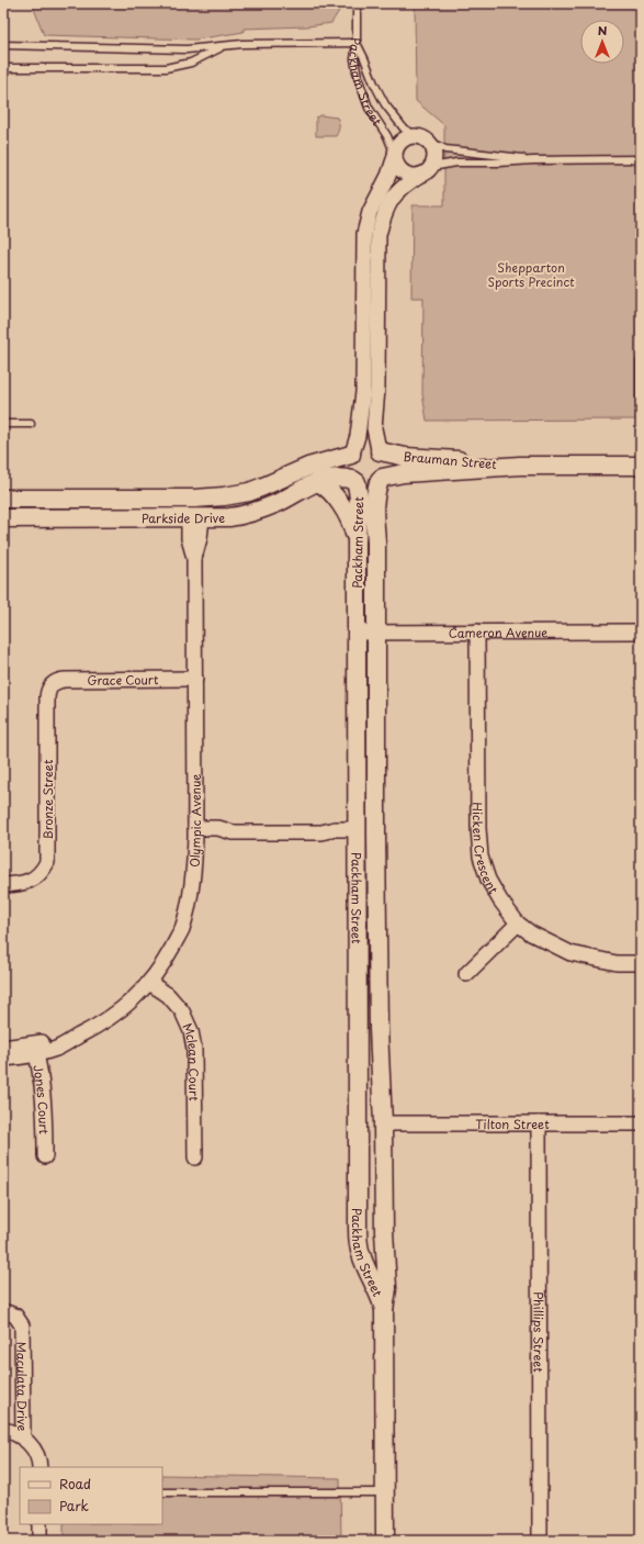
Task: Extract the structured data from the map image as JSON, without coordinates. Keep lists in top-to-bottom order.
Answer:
{
  "streets": {
    "street": [
      "Packham Street",
      "Brauman Street",
      "Parkside Drive",
      "Cameron Avenue",
      "Grace Court",
      "Bronze Street",
      "Olympic Avenue",
      "Hicken Crescent",
      "Mclean Court",
      "Jones Court",
      "Tilton Street",
      "Phillips Street",
      "Maculata Drive"
    ]
  },
  "crossings": [
    ["Packham Street", "Brauman Street"],
    ["Packham Street", "Parkside Drive"],
    ["Packham Street", "Cameron Avenue"],
    ["Packham Street", "Tilton Street"],
    ["Brauman Street", "Parkside Drive"],
    ["Parkside Drive", "Olympic Avenue"],
    ["Cameron Avenue", "Hicken Crescent"],
    ["Grace Court", "Bronze Street"],
    ["Grace Court", "Olympic Avenue"],
    ["Olympic Avenue", "Mclean Court"],
    ["Olympic Avenue", "Jones Court"],
    ["Tilton Street", "Phillips Street"]
  ],
  "parks": ["Shepparton Sports Precinct"],
  "legend": ["Road", "Park"],
  "north": "top"
}
